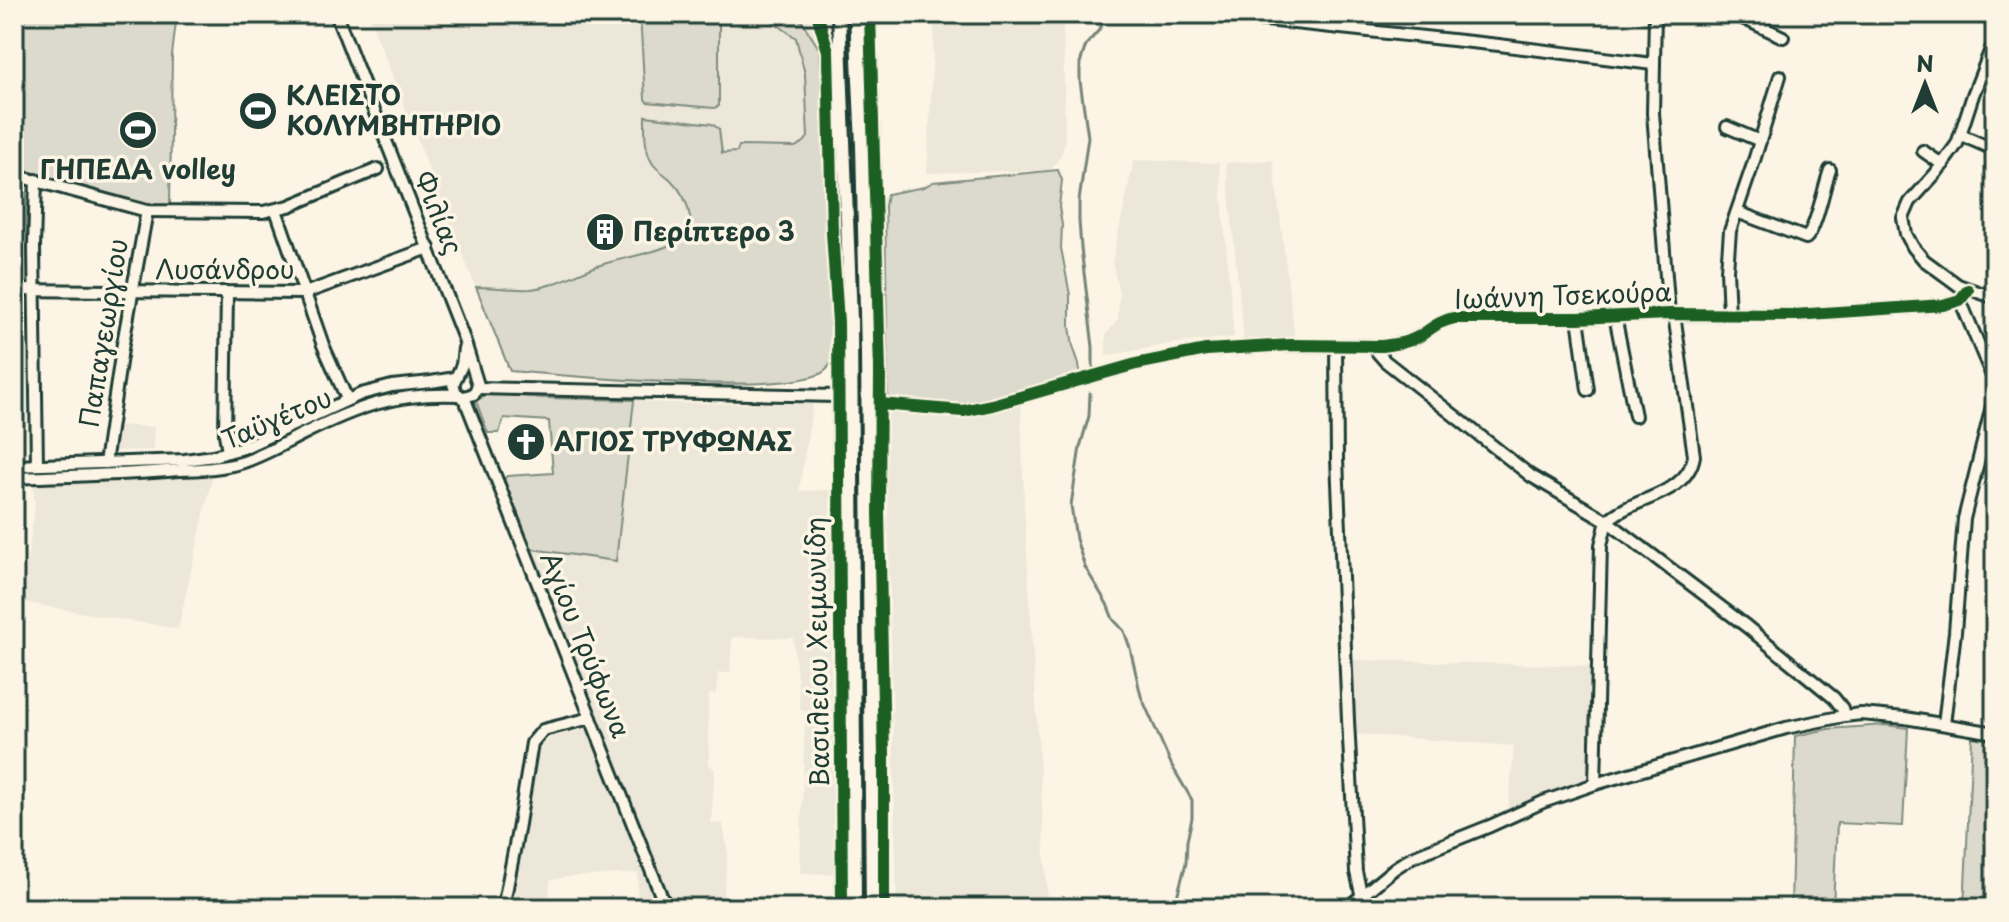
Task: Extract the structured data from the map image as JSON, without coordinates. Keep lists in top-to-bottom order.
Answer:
{
  "streets": {
    "street": [
      "Φιλίας",
      "Λυσάνδρου",
      "Ιωάννη Τσεκούρα",
      "Παπαγεωργίου",
      "Ταϋγέτου",
      "Αγίου Τρύφωνα",
      "Βασιλείου Χειμωνίδη"
    ]
  },
  "crossings": [
    ["Φιλίας", "Λυσάνδρου"],
    ["Φιλίας", "Ταϋγέτου"],
    ["Φιλίας", "Αγίου Τρύφωνα"],
    ["Λυσάνδρου", "Παπαγεωργίου"],
    ["Παπαγεωργίου", "Ταϋγέτου"],
    ["Ταϋγέτου", "Αγίου Τρύφωνα"]
  ],
  "places": {
    "sports": ["ΚΛΕΙΣΤΟ ΚΟΛΥΜΒΗΤΗΡΙΟ", "ΓΗΠΕΔΑ volley"],
    "building": ["Περίπτερο 3"],
    "church": ["ΑΓΙΟΣ ΤΡΥΦΩΝΑΣ"]
  },
  "north": "top"
}
